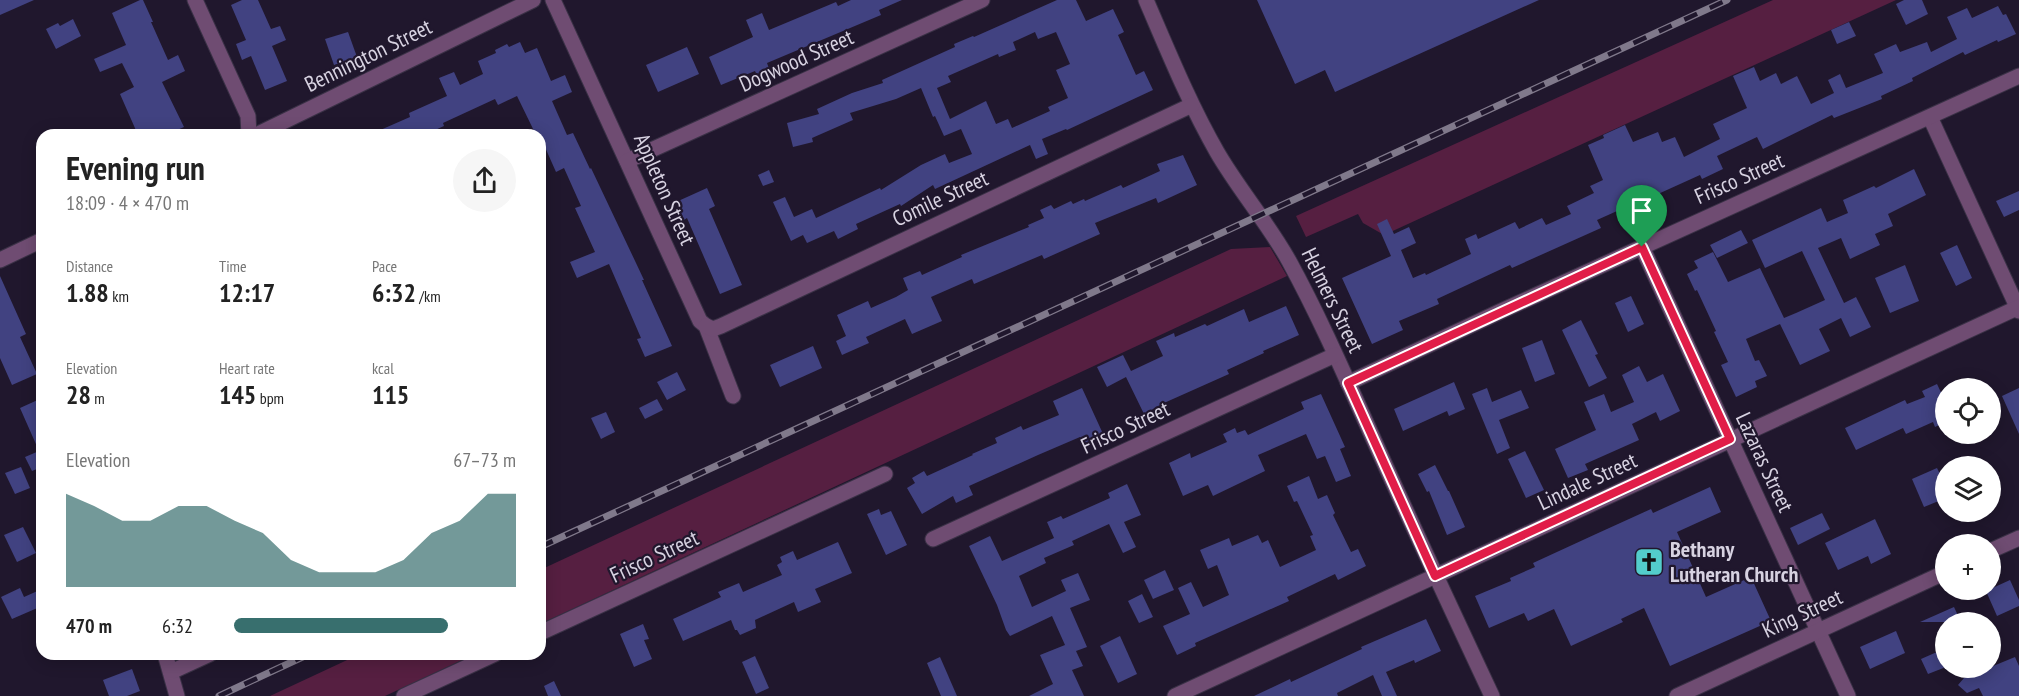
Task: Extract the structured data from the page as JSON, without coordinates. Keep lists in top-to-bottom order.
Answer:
{
  "streets": {
    "street": [
      "Bennington Street",
      "Dogwood Street",
      "Frisco Street",
      "Appleton Street",
      "Comile Street",
      "Helmers Street",
      "Lazaras Street",
      "Lindale Street",
      "King Street"
    ]
  },
  "crossings": [
    ["Dogwood Street", "Appleton Street"],
    ["Frisco Street", "Helmers Street"],
    ["Frisco Street", "Lazaras Street"],
    ["Appleton Street", "Comile Street"],
    ["Comile Street", "Helmers Street"],
    ["Helmers Street", "Lindale Street"],
    ["Lazaras Street", "Lindale Street"],
    ["Lazaras Street", "King Street"]
  ],
  "places": {
    "church": ["Bethany Lutheran Church"]
  },
  "page": {
    "heading": ["Evening run", "18:09 · 4 × 470 m"],
    "stats": [
      ["Distance", "1.88 km"],
      ["Time", "12:17"],
      ["Pace", "6:32 /km"],
      ["Elevation", "28 m"],
      ["Heart rate", "145 bpm"],
      ["kcal", "115"]
    ],
    "map_buttons": ["+", "−"],
    "chart": ["Elevation", "67–73 m"],
    "list": [
      {
        "name": "470 m",
        "note": "6:32"
      }
    ]
  }
}
